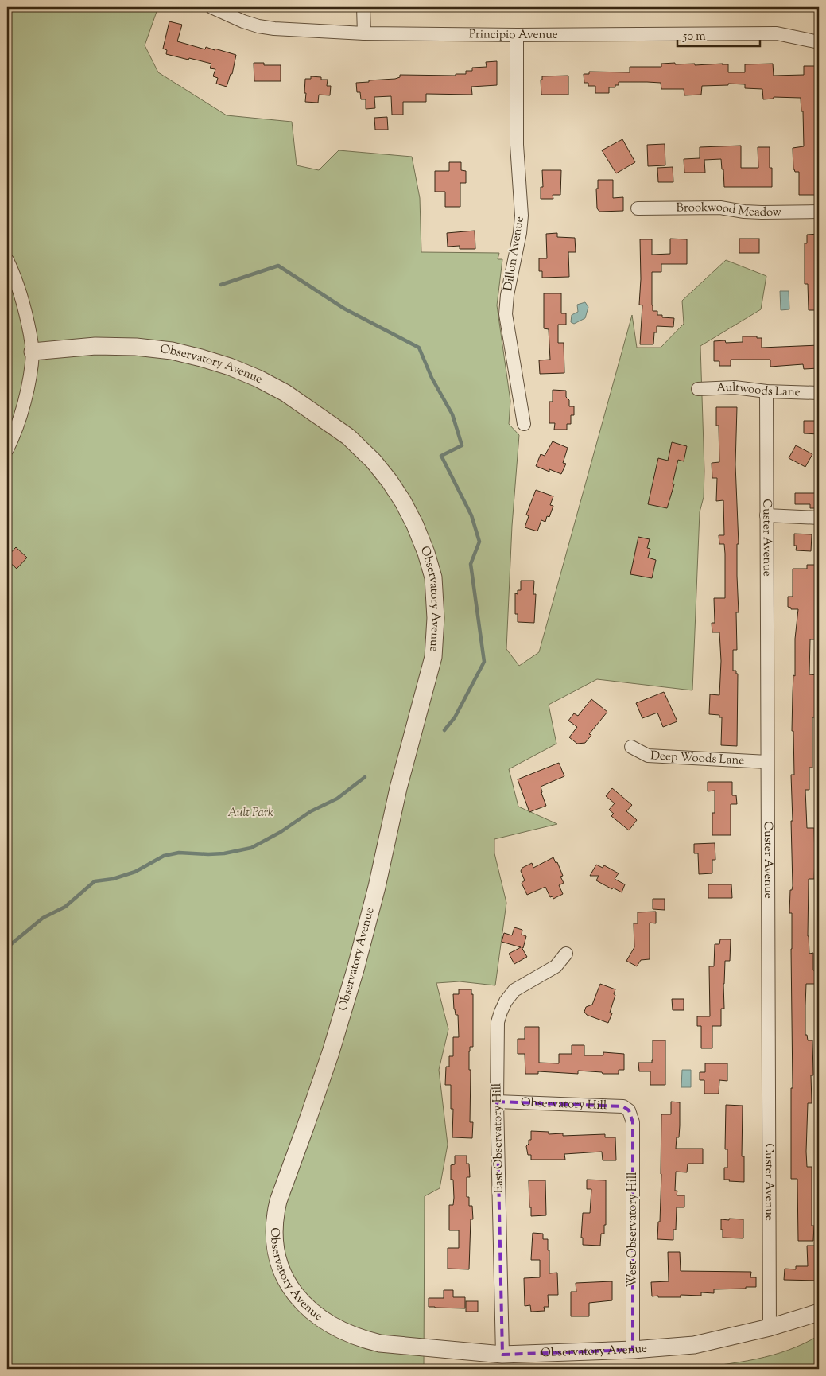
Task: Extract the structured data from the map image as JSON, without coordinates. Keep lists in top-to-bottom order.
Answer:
{
  "streets": {
    "street": [
      "Principio Avenue",
      "Brookwood Meadow",
      "Dillon Avenue",
      "Observatory Avenue",
      "Aultwoods Lane",
      "Custer Avenue",
      "Deep Woods Lane",
      "Observatory Hill",
      "East Observatory Hill",
      "West Observatory Hill"
    ]
  },
  "crossings": [
    ["Principio Avenue", "Dillon Avenue"],
    ["Observatory Avenue", "Custer Avenue"],
    ["Observatory Avenue", "East Observatory Hill"],
    ["Observatory Avenue", "West Observatory Hill"],
    ["Aultwoods Lane", "Custer Avenue"],
    ["Custer Avenue", "Deep Woods Lane"],
    ["Observatory Hill", "East Observatory Hill"],
    ["Observatory Hill", "West Observatory Hill"]
  ],
  "parks": ["Ault Park"],
  "scale_bar": "50 m"
}
